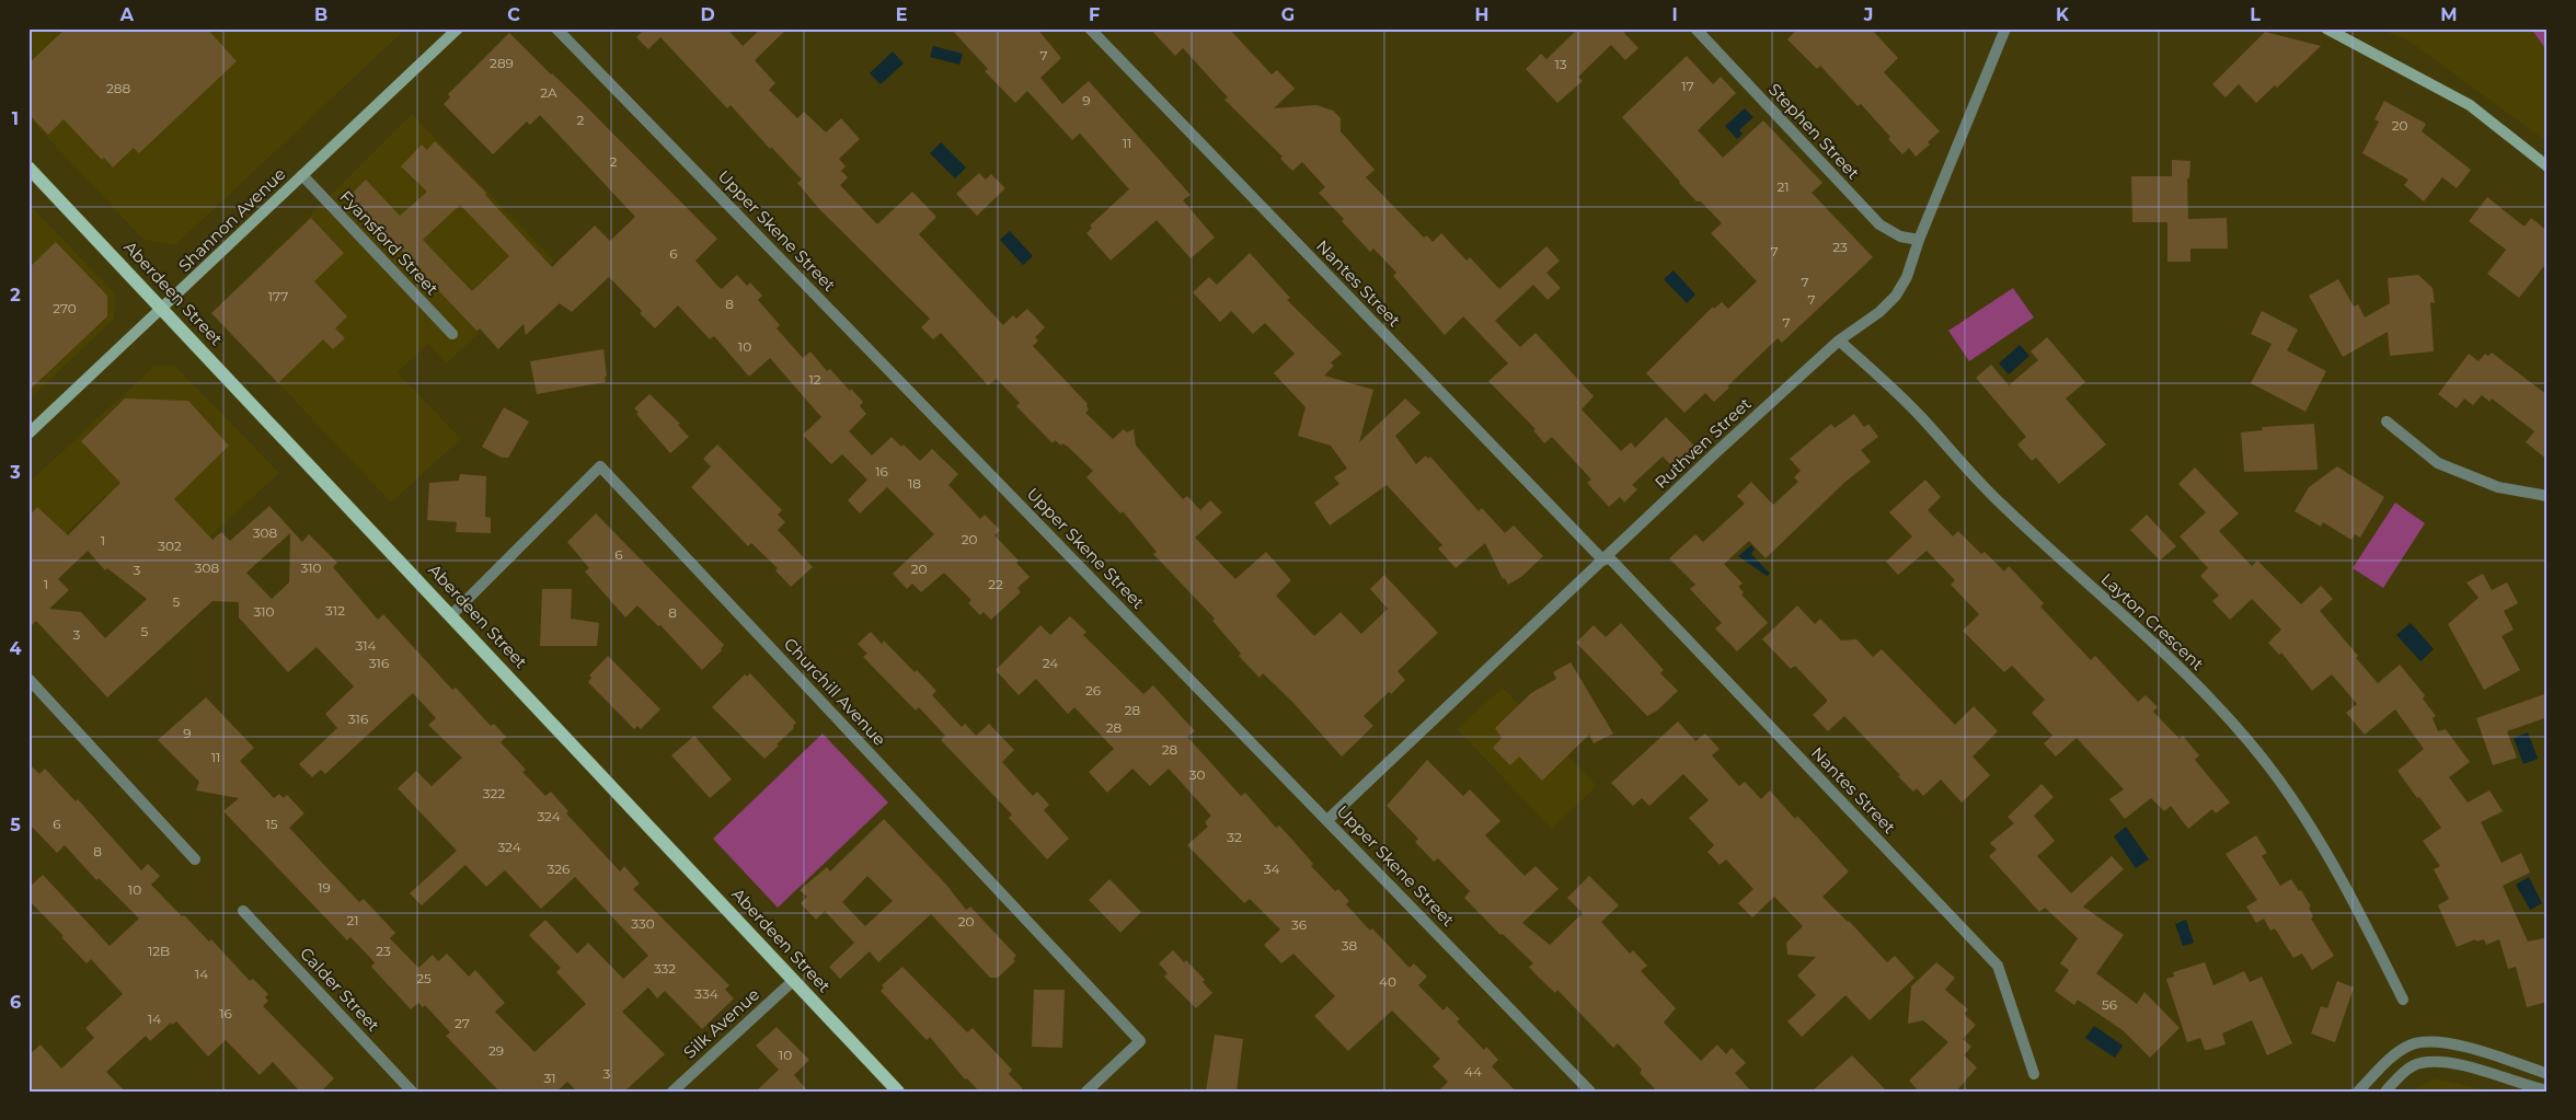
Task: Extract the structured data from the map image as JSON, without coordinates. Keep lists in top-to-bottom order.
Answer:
{
  "streets": {
    "main road": ["Shannon Avenue", "Aberdeen Street"],
    "street": [
      "Stephen Street",
      "Upper Skene Street",
      "Fyansford Street",
      "Nantes Street",
      "Ruthven Street",
      "Layton Crescent",
      "Churchill Avenue",
      "Calder Street",
      "Silk Avenue"
    ]
  },
  "crossings": [
    ["Stephen Street", "Ruthven Street"],
    ["Shannon Avenue", "Fyansford Street"],
    ["Shannon Avenue", "Aberdeen Street"],
    ["Upper Skene Street", "Ruthven Street"],
    ["Nantes Street", "Ruthven Street"],
    ["Aberdeen Street", "Churchill Avenue"],
    ["Aberdeen Street", "Silk Avenue"],
    ["Ruthven Street", "Layton Crescent"]
  ],
  "house_numbers": [
    "7",
    "289",
    "13",
    "17",
    "288",
    "2A",
    "9",
    "2",
    "20",
    "11",
    "2",
    "21",
    "23",
    "7",
    "6",
    "7",
    "177",
    "7",
    "8",
    "270",
    "7",
    "10",
    "12",
    "16",
    "18",
    "308",
    "20",
    "1",
    "302",
    "6",
    "308",
    "310",
    "20",
    "3",
    "1",
    "22",
    "5",
    "312",
    "310",
    "8",
    "5",
    "3",
    "314",
    "316",
    "24",
    "26",
    "28",
    "316",
    "28",
    "9",
    "28",
    "11",
    "30",
    "322",
    "324",
    "6",
    "15",
    "32",
    "324",
    "8",
    "326",
    "34",
    "19",
    "10",
    "21",
    "20",
    "330",
    "36",
    "38",
    "12B",
    "23",
    "332",
    "14",
    "25",
    "40",
    "334",
    "56",
    "16",
    "14",
    "27",
    "29",
    "10",
    "44",
    "3",
    "31"
  ],
  "grid": {
    "columns": [
      "A",
      "B",
      "C",
      "D",
      "E",
      "F",
      "G",
      "H",
      "I",
      "J",
      "K",
      "L",
      "M"
    ],
    "rows": [
      "1",
      "2",
      "3",
      "4",
      "5",
      "6"
    ]
  }
}
